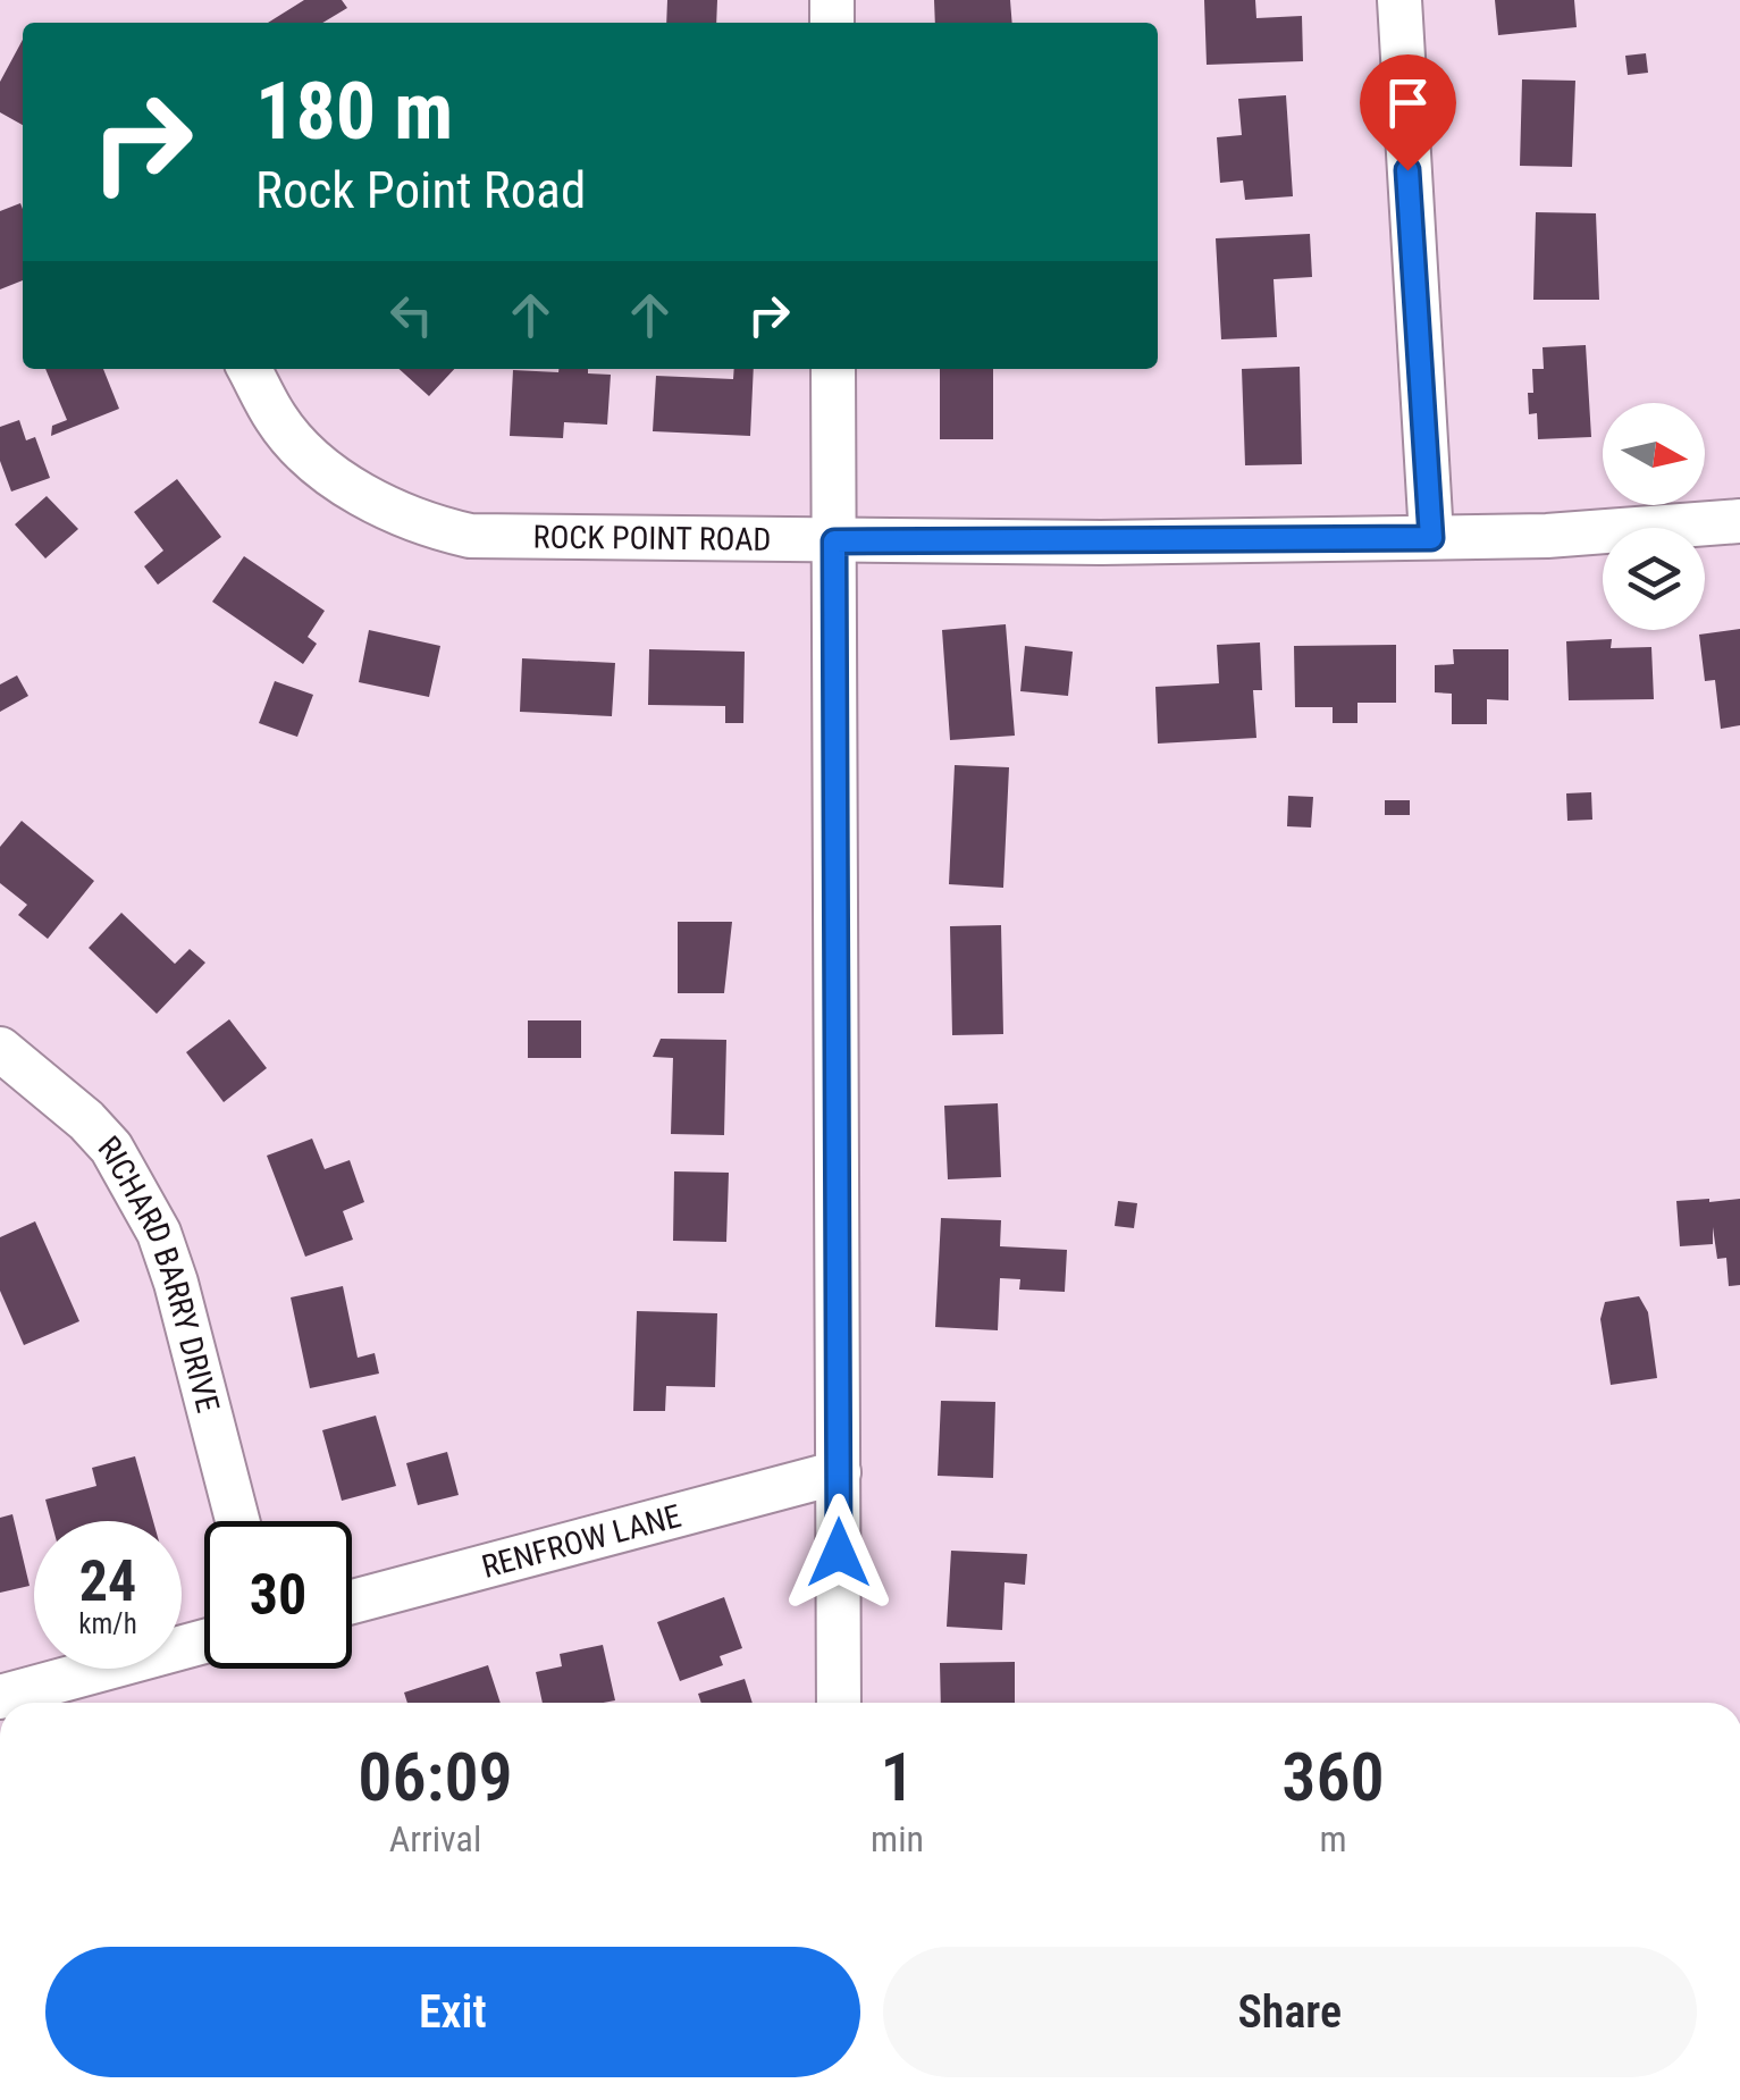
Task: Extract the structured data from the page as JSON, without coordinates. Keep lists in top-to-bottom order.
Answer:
{
  "streets": {
    "street": ["ROCK POINT ROAD", "RICHARD BARRY DRIVE", "RENFROW LANE"]
  },
  "north": "right",
  "page": {
    "turn": ["180 m", "Rock Point Road"],
    "speed": "24 km/h",
    "limit": "30",
    "eta": [
      "06:09",
      "Arrival",
      "1",
      "min",
      "360",
      "m"
    ],
    "buttons": ["Exit", "Share"]
  }
}
